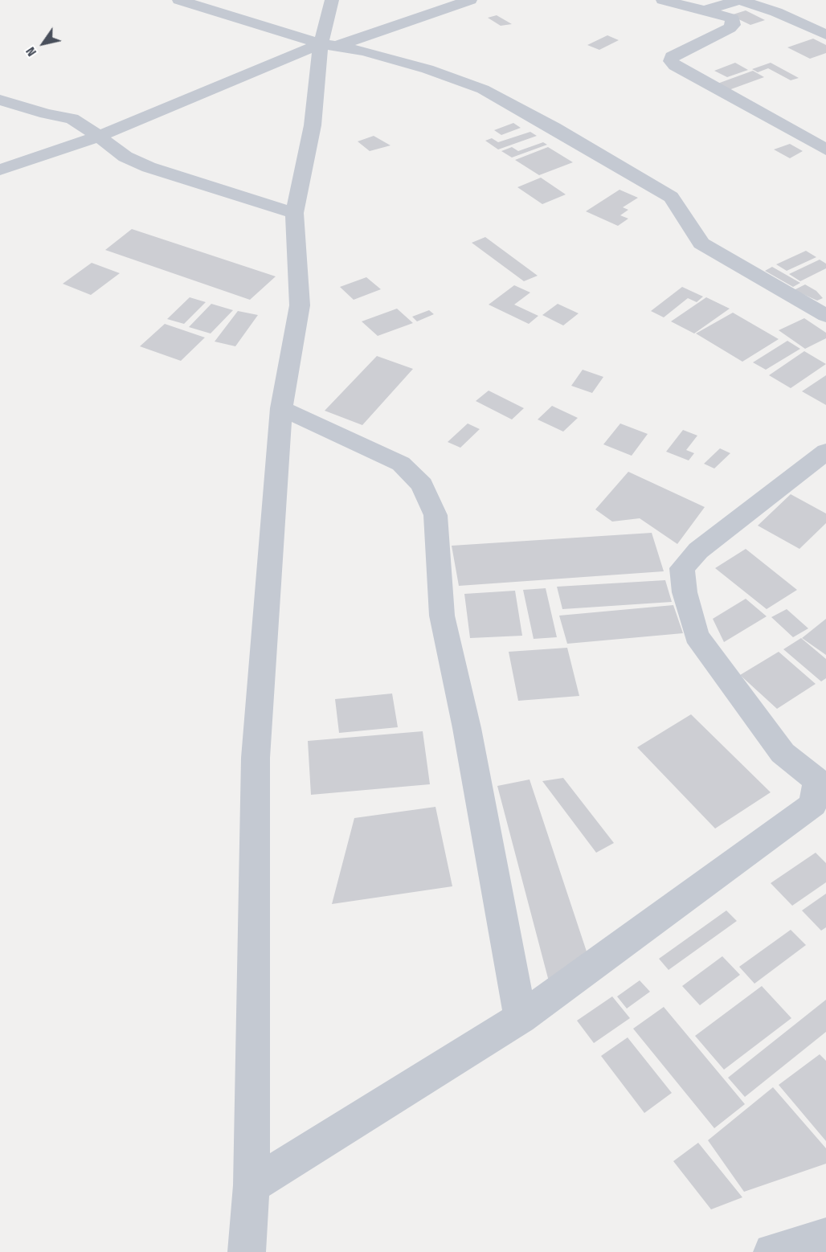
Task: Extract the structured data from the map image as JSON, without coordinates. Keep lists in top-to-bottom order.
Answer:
{
  "north": "bottom left"
}
